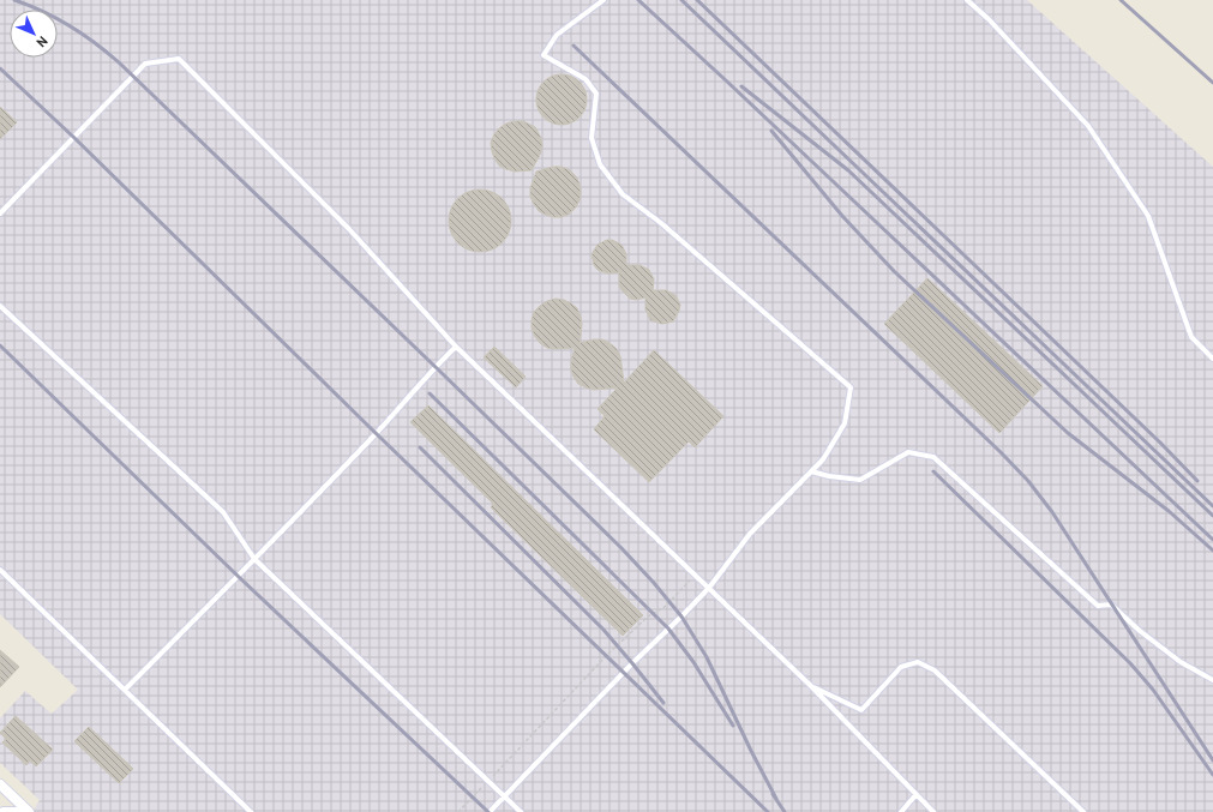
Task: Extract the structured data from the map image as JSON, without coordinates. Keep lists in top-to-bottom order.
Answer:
{
  "north": "bottom right"
}
